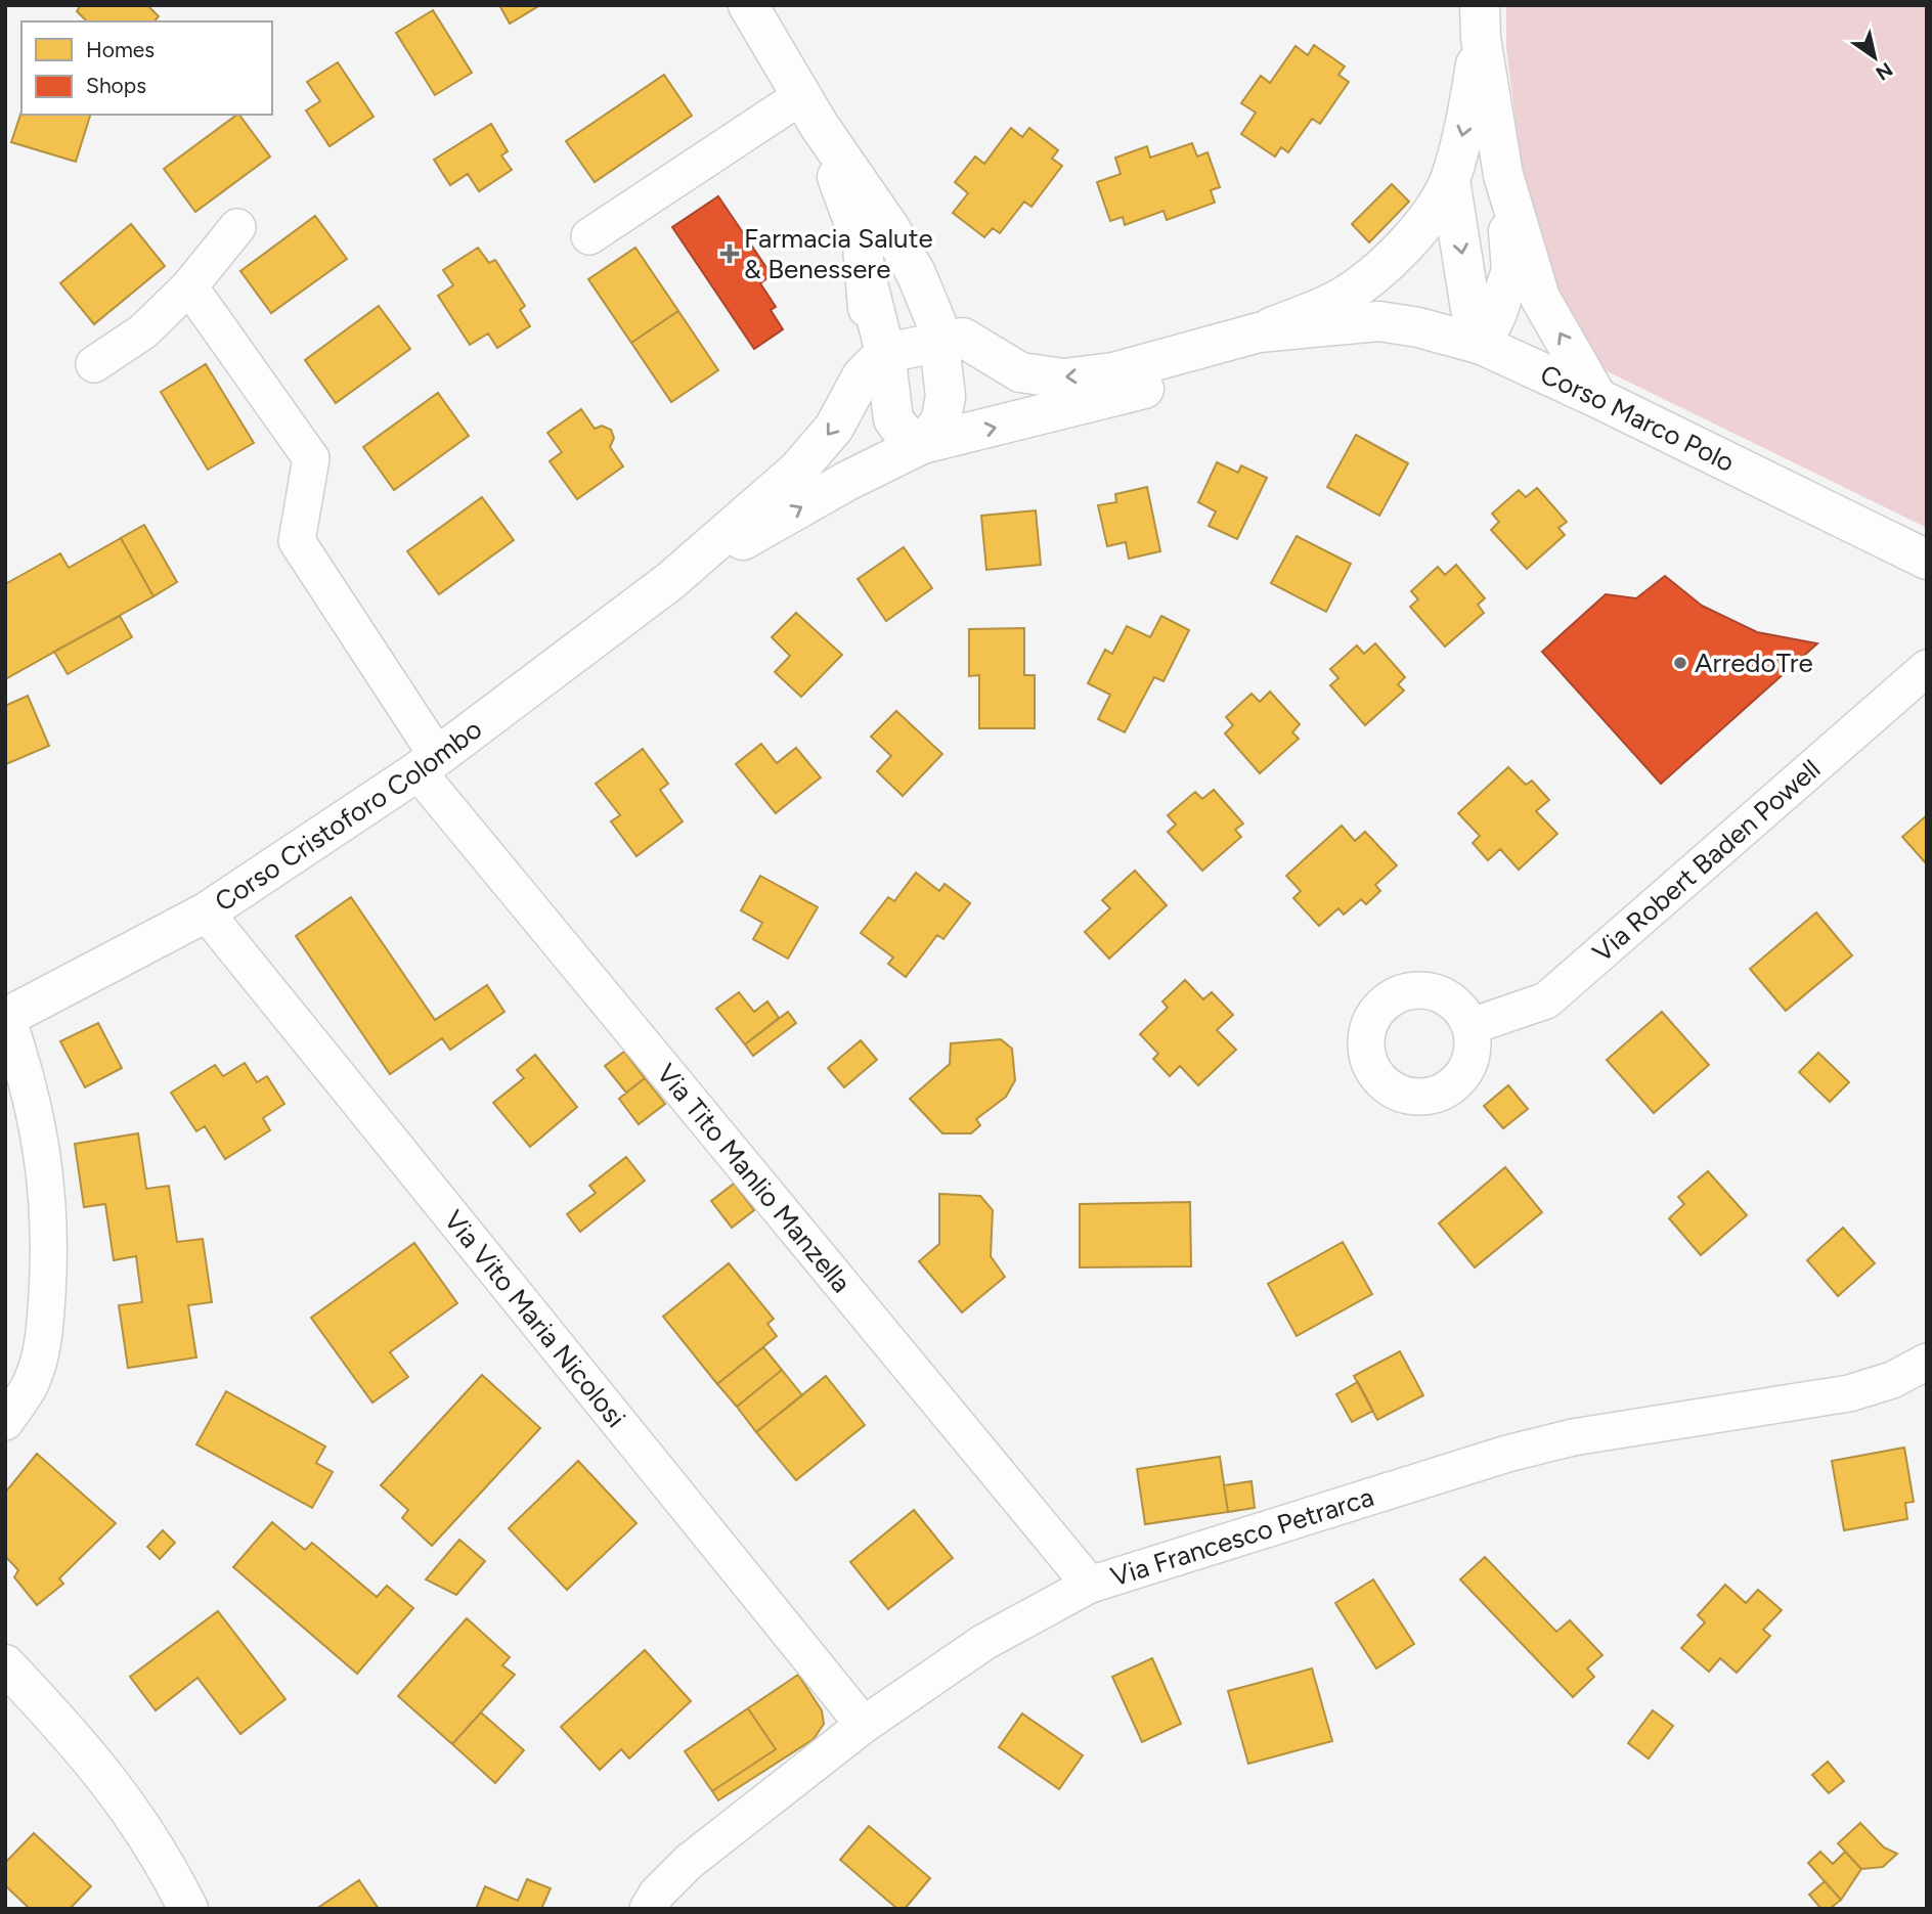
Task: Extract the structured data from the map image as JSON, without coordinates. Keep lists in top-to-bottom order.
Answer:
{
  "streets": {
    "main road": ["Corso Marco Polo", "Corso Cristoforo Colombo"],
    "street": [
      "Via Robert Baden Powell",
      "Via Tito Manlio Manzella",
      "Via Vito Maria Nicolosi",
      "Via Francesco Petrarca"
    ]
  },
  "crossings": [
    ["Corso Cristoforo Colombo", "Via Tito Manlio Manzella"],
    ["Corso Cristoforo Colombo", "Via Vito Maria Nicolosi"],
    ["Via Tito Manlio Manzella", "Via Francesco Petrarca"],
    ["Via Vito Maria Nicolosi", "Via Francesco Petrarca"]
  ],
  "places": {
    "health": ["Farmacia Salute & Benessere"],
    "other": ["ArredoTre"]
  },
  "legend": ["Homes", "Shops"],
  "north": "bottom right"
}
